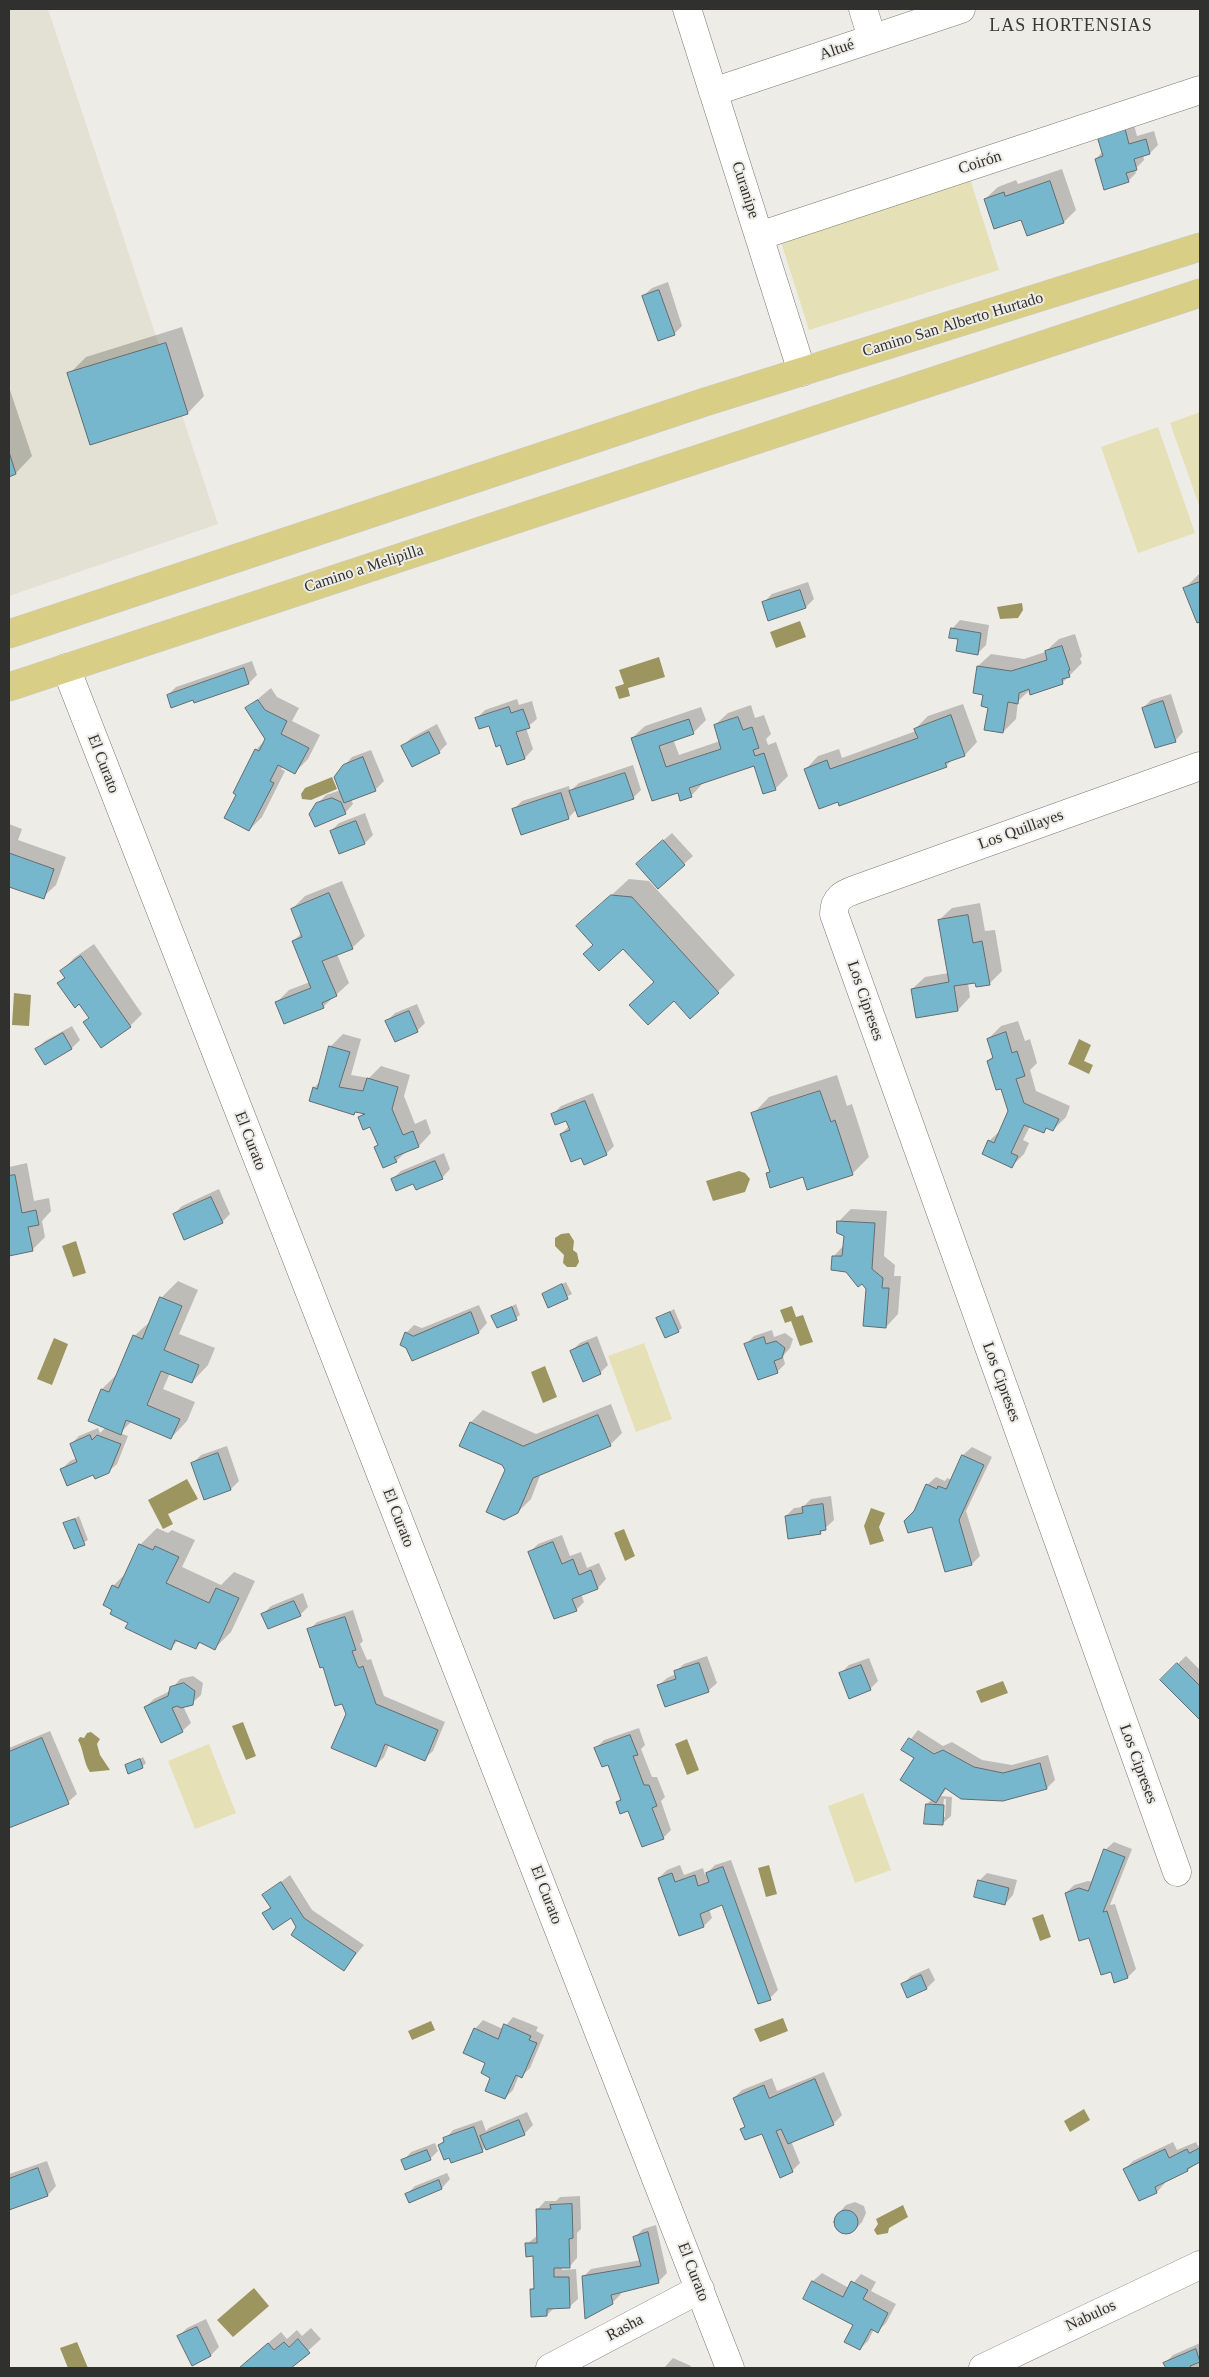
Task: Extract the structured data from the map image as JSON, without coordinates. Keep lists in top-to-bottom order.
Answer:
{
  "streets": {
    "main road": ["Camino San Alberto Hurtado", "Camino a Melipilla"],
    "street": [
      "Altué",
      "Coirón",
      "Curanipe",
      "El Curato",
      "Los Quillayes",
      "Los Cipreses",
      "Nabulos",
      "Rasha"
    ]
  },
  "crossings": [
    ["Altué", "Curanipe"],
    ["Coirón", "Curanipe"],
    ["Curanipe", "Camino San Alberto Hurtado"],
    ["Camino a Melipilla", "El Curato"],
    ["El Curato", "Rasha"],
    ["Los Quillayes", "Los Cipreses"]
  ],
  "districts": ["LAS HORTENSIAS"]
}
